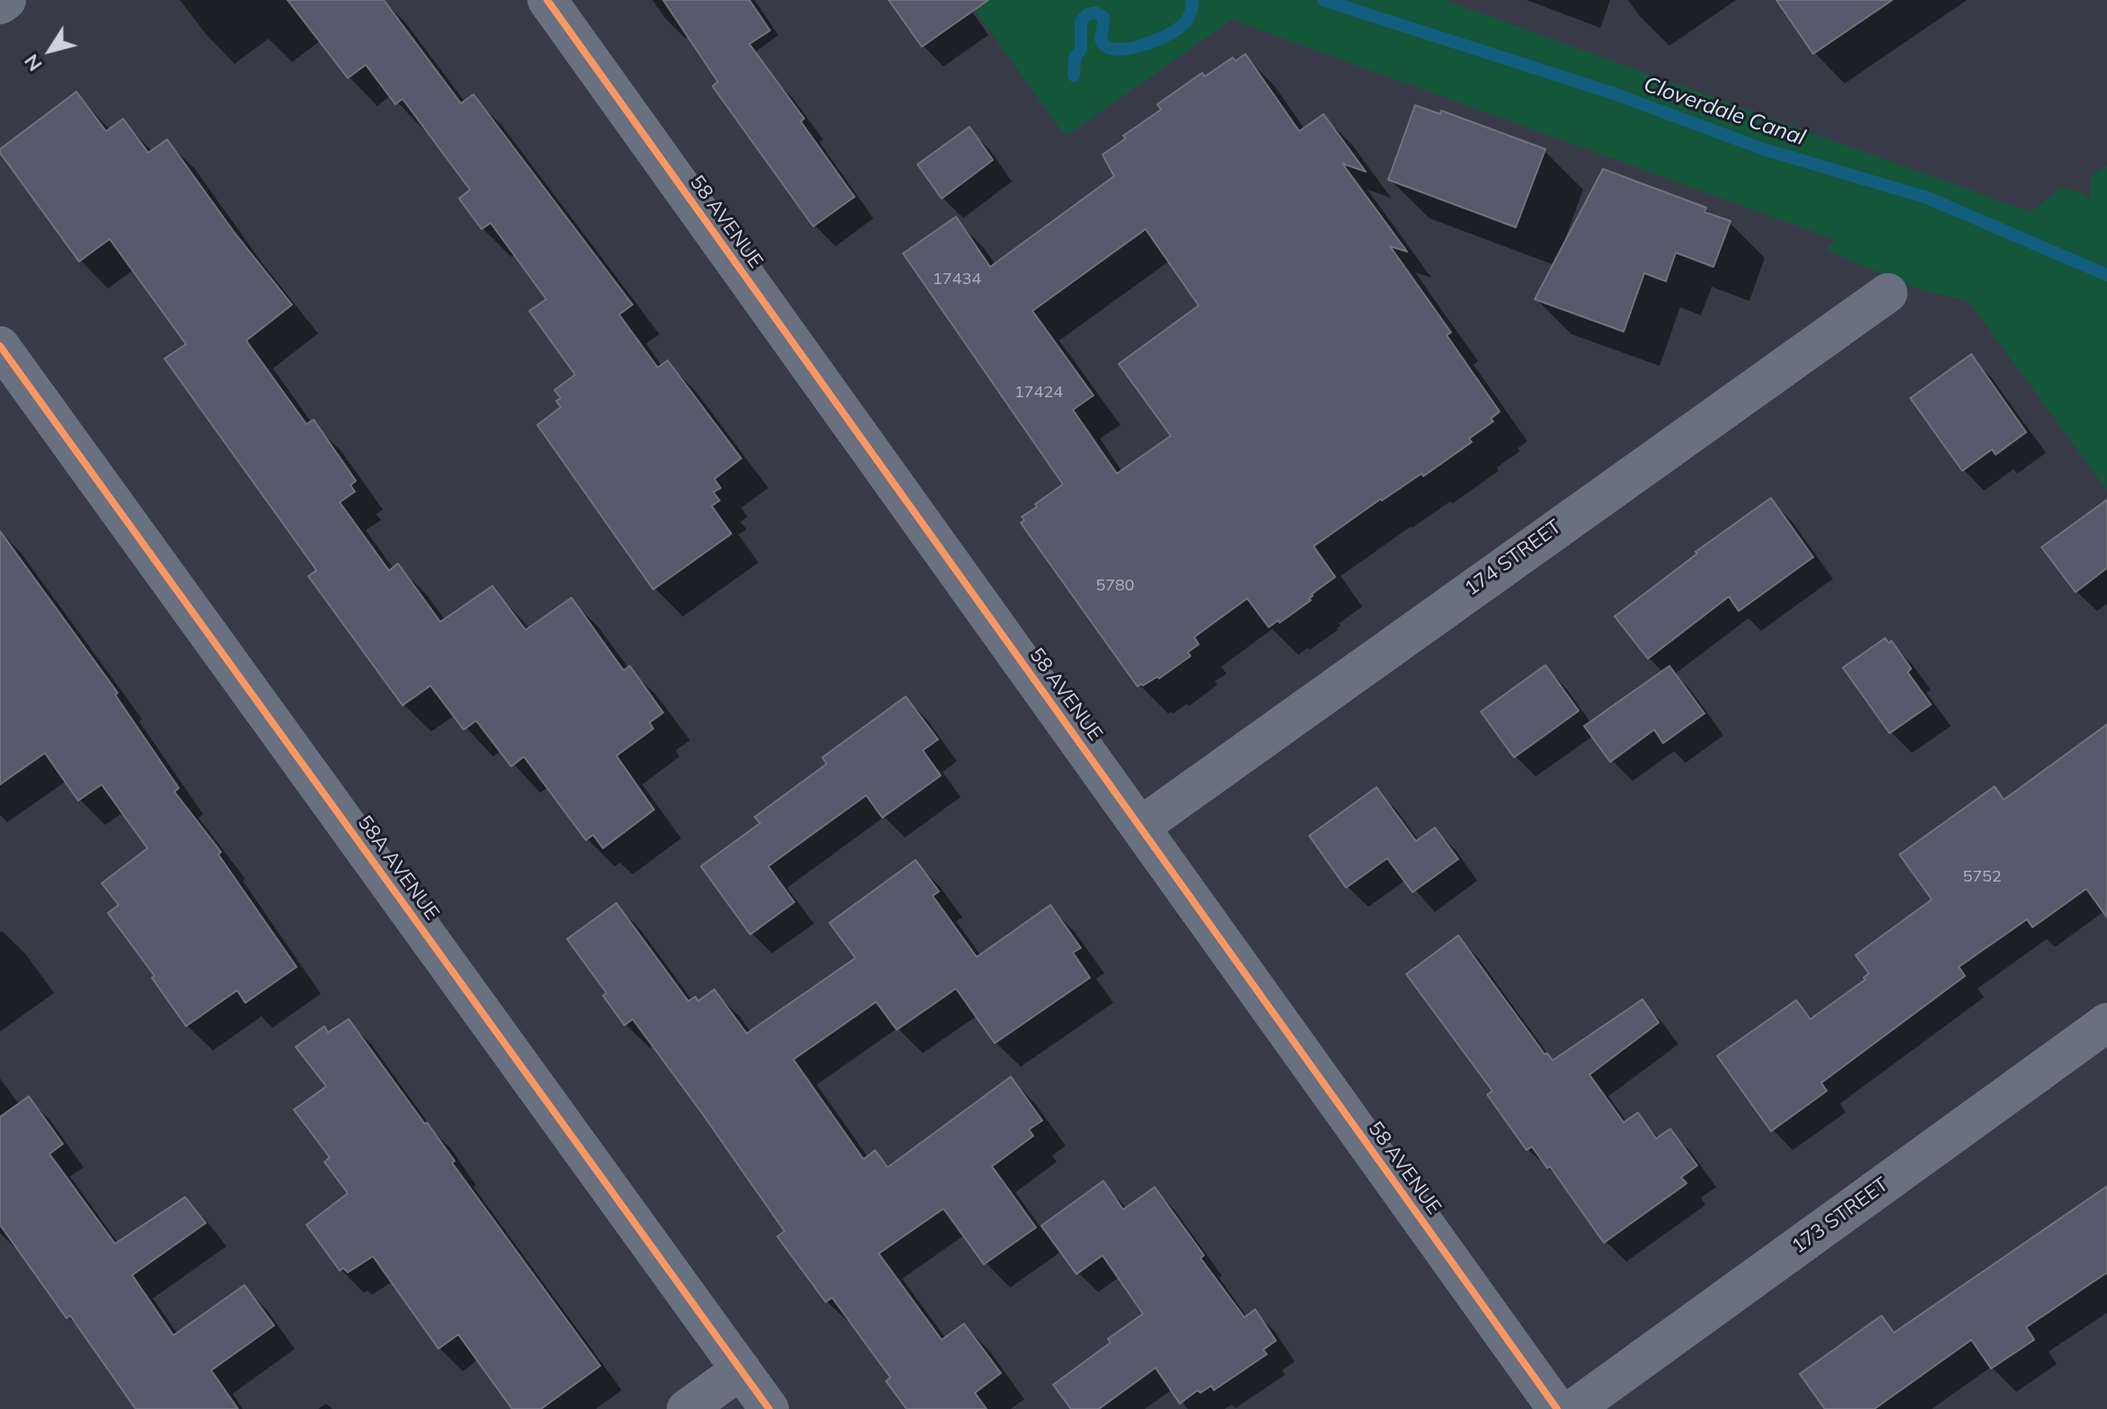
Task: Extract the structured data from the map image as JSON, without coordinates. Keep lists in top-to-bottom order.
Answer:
{
  "streets": {
    "street": [
      "58 AVENUE",
      "174 STREET",
      "58A AVENUE",
      "173 STREET"
    ]
  },
  "crossings": [
    ["58 AVENUE", "174 STREET"]
  ],
  "water": ["Cloverdale Canal"],
  "house_numbers": [
    "17434",
    "17424",
    "5780",
    "5752"
  ],
  "north": "bottom left"
}
